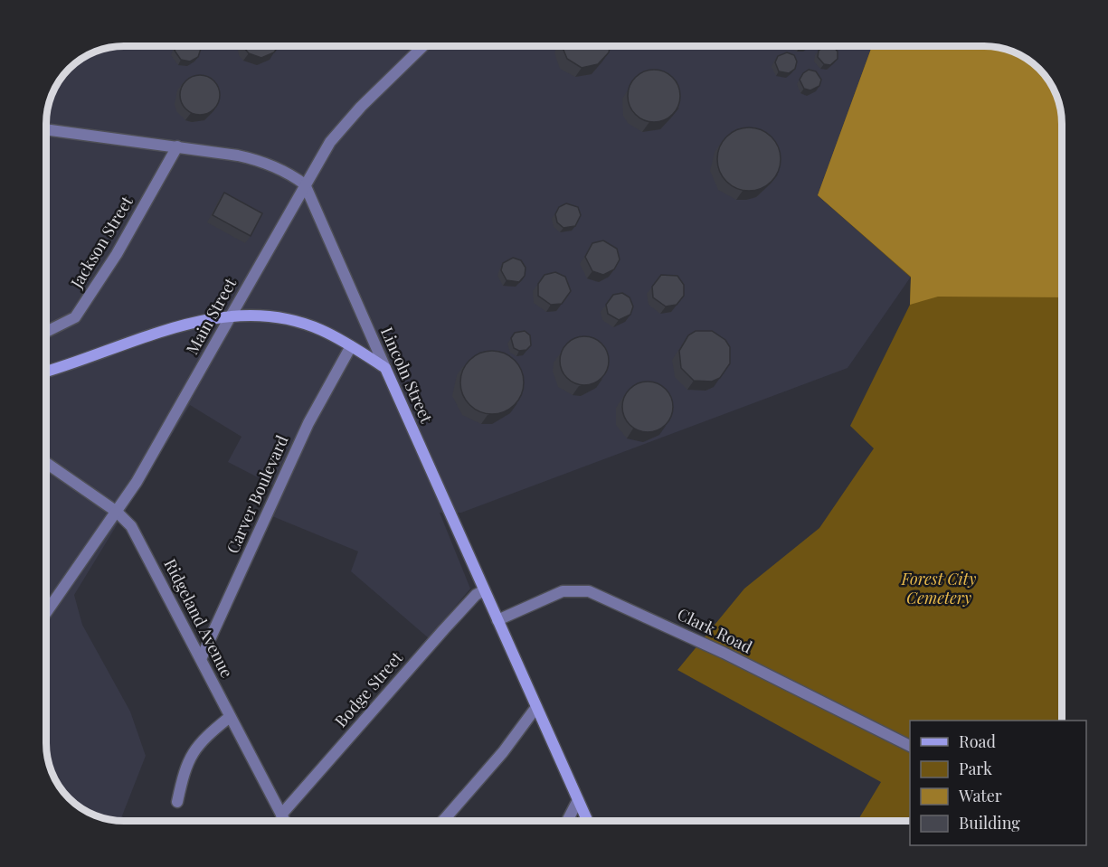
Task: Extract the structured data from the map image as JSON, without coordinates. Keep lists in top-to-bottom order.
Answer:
{
  "streets": {
    "main road": ["Lincoln Street"],
    "street": [
      "Jackson Street",
      "Main Street",
      "Carver Boulevard",
      "Ridgeland Avenue",
      "Clark Road",
      "Bodge Street"
    ]
  },
  "crossings": [
    ["Main Street", "Lincoln Street"],
    ["Main Street", "Ridgeland Avenue"],
    ["Lincoln Street", "Clark Road"],
    ["Lincoln Street", "Bodge Street"],
    ["Carver Boulevard", "Ridgeland Avenue"],
    ["Ridgeland Avenue", "Bodge Street"]
  ],
  "parks": ["Forest City Cemetery"],
  "legend": [
    "Road",
    "Park",
    "Water",
    "Building"
  ]
}
